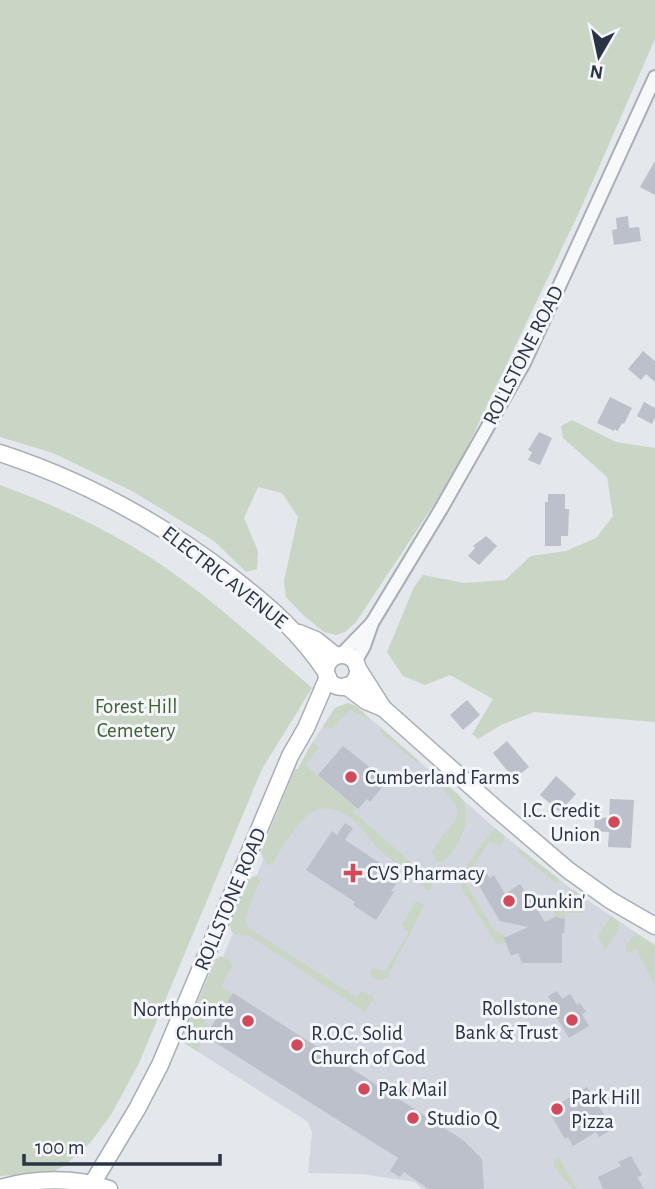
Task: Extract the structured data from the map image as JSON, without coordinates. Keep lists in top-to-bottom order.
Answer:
{
  "streets": {
    "main road": ["ROLLSTONE ROAD", "ELECTRIC AVENUE"]
  },
  "crossings": [
    ["ROLLSTONE ROAD", "ELECTRIC AVENUE"]
  ],
  "parks": ["Forest Hill Cemetery"],
  "places": {
    "other": [
      "Cumberland Farms",
      "I.C. Credit Union",
      "Dunkin'",
      "Rollstone Bank & Trust",
      "Northpointe Church",
      "R.O.C. Solid Church of God",
      "Pak Mail",
      "Park Hill Pizza",
      "Studio Q"
    ],
    "health": ["CVS Pharmacy"]
  },
  "scale_bar": "100 m",
  "north": "bottom"
}
